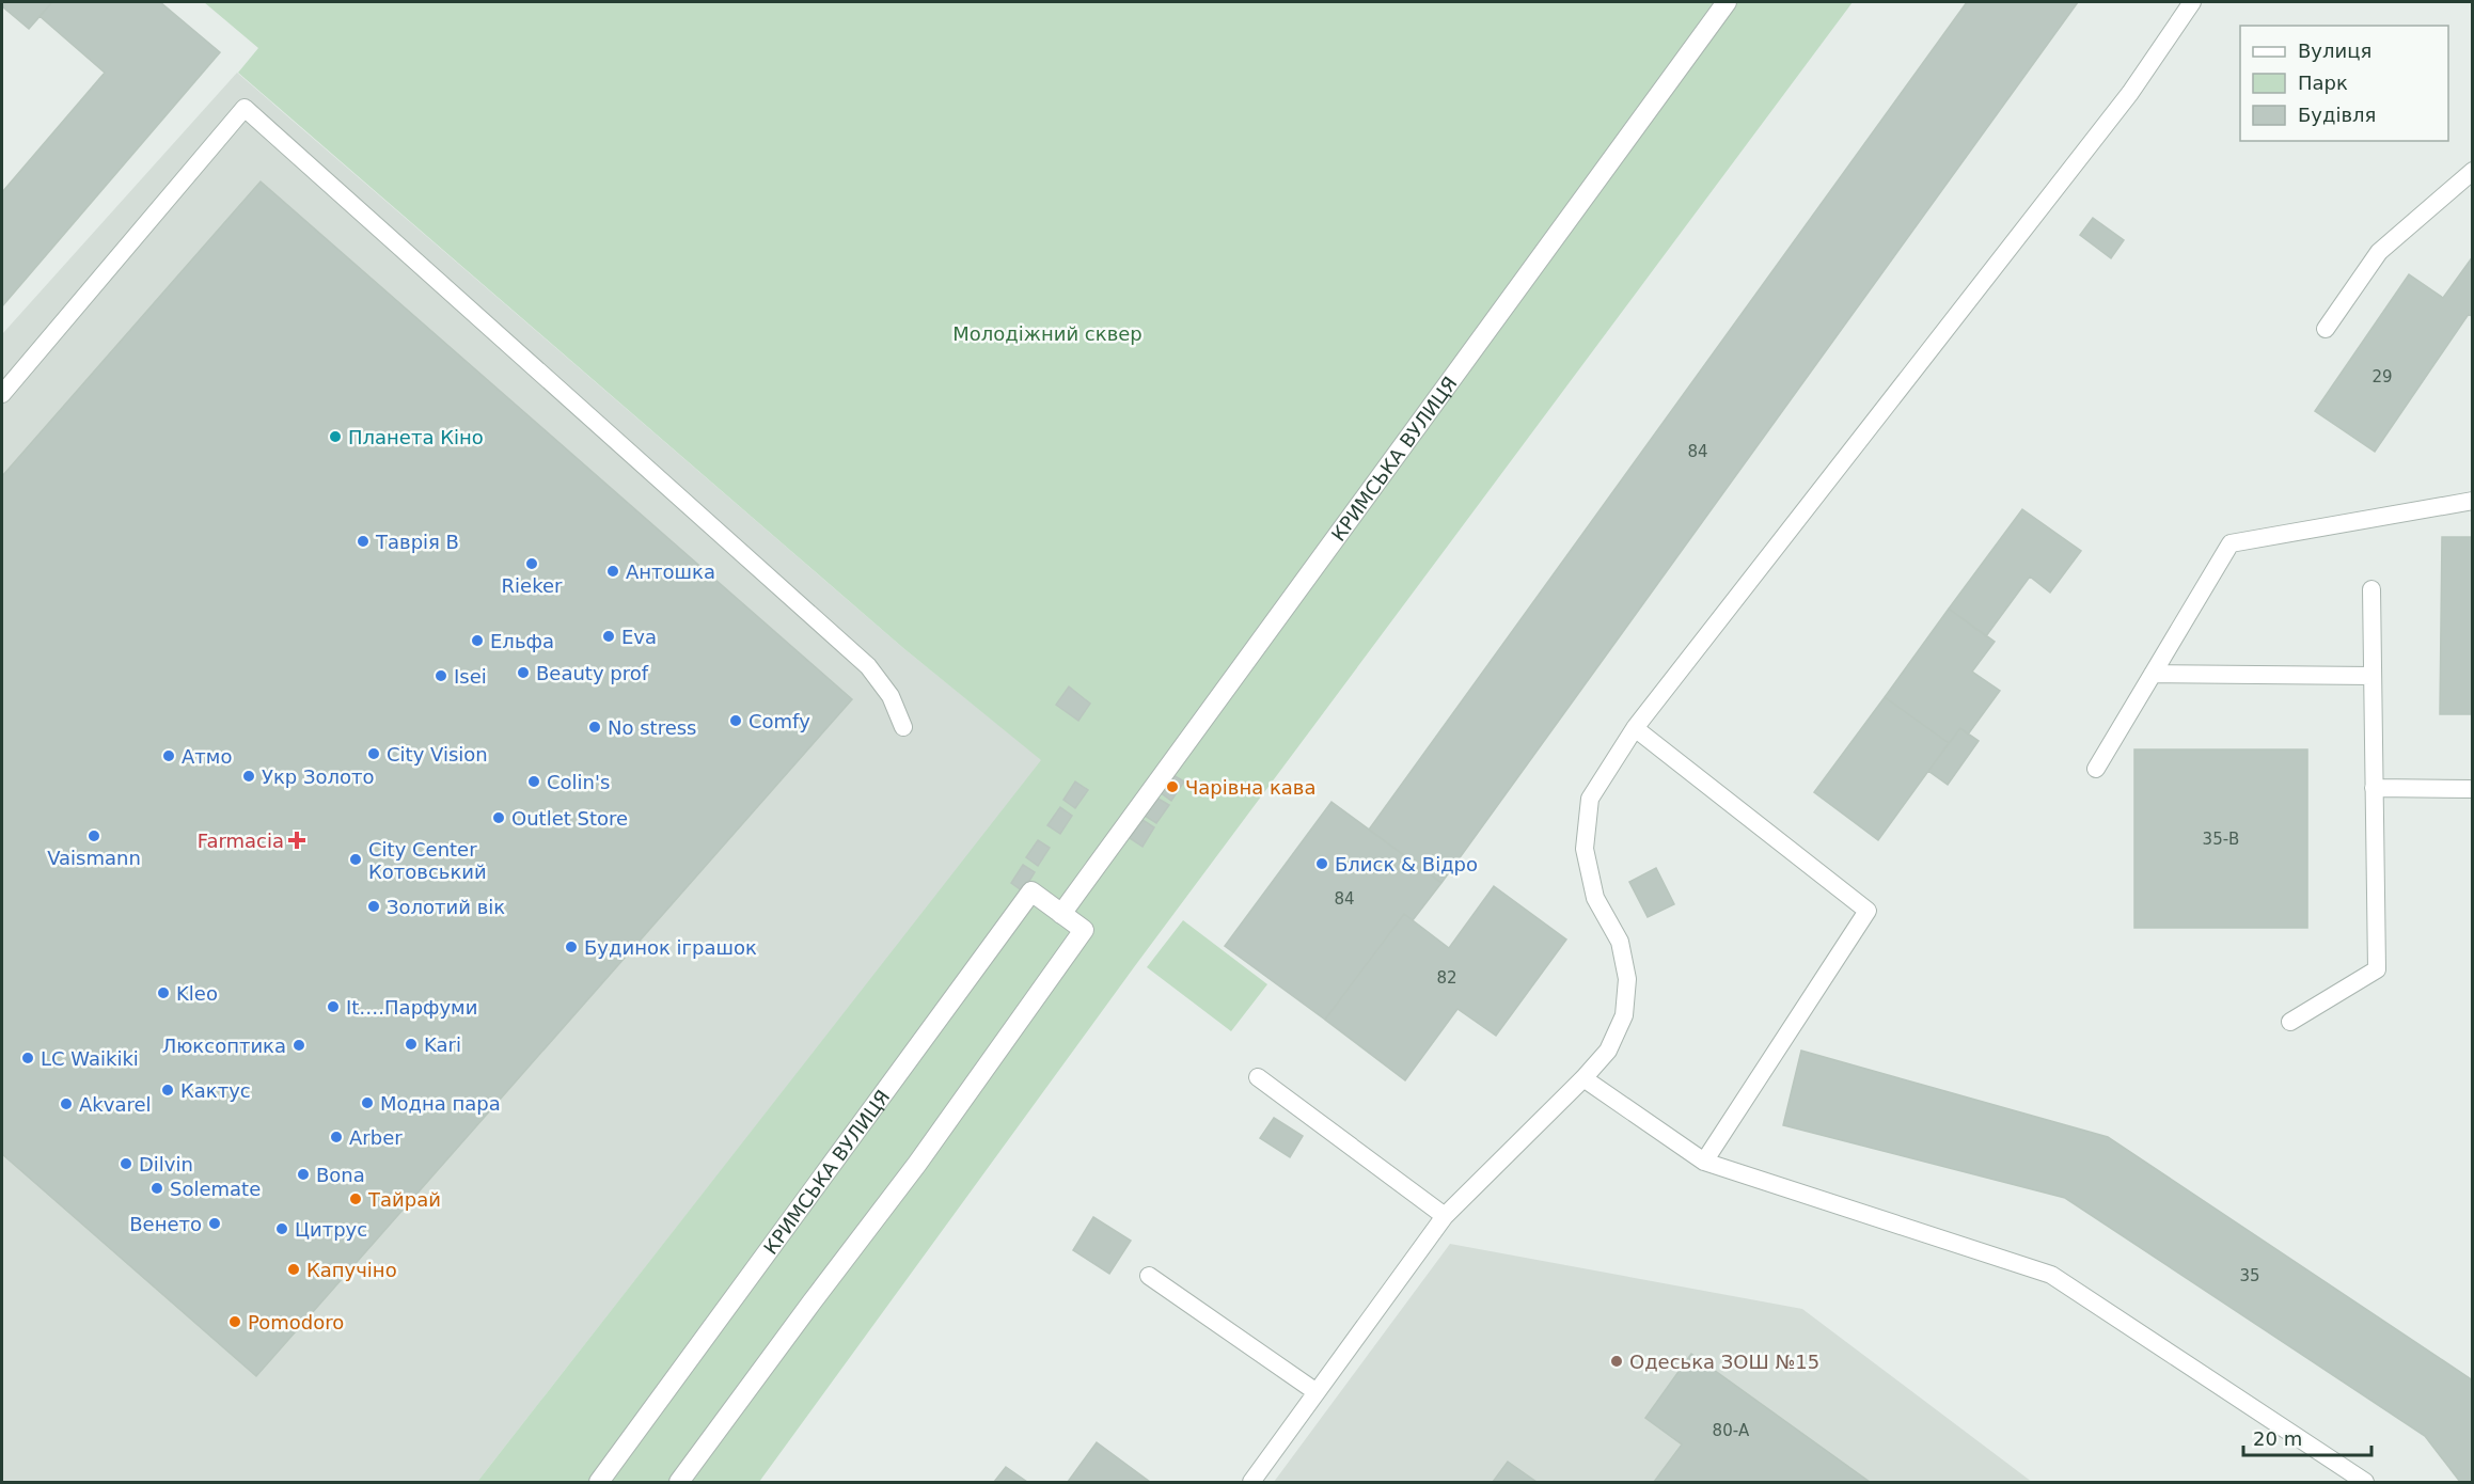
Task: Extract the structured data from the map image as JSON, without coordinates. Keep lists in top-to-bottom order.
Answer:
{
  "streets": {
    "street": ["КРИМСЬКА ВУЛИЦЯ"]
  },
  "parks": ["Молодіжний сквер"],
  "places": {
    "other": [
      "Планета Кіно",
      "Таврія В",
      "Rieker",
      "Антошка",
      "Eva",
      "Ельфа",
      "Beauty prof",
      "Isei",
      "Comfy",
      "No stress",
      "City Vision",
      "Атмо",
      "Укр Золото",
      "Colin's",
      "Чарівна кава",
      "Outlet Store",
      "Vaismann",
      "City Center Котовський",
      "Блиск & Відро",
      "Золотий вік",
      "Будинок іграшок",
      "Kleo",
      "It….Парфуми",
      "Kari",
      "Люксоптика",
      "LC Waikiki",
      "Кактус",
      "Модна пара",
      "Akvarel",
      "Arber",
      "Dilvin",
      "Bona",
      "Solemate",
      "Тайрай",
      "Венето",
      "Цитрус",
      "Капучіно",
      "Pomodoro",
      "Одеська ЗОШ №15"
    ],
    "health": ["Farmacia"]
  },
  "house_numbers": [
    "29",
    "84",
    "35-В",
    "84",
    "82",
    "35",
    "80-А"
  ],
  "legend": ["Вулиця", "Парк", "Будівля"],
  "scale_bar": "20 m"
}
